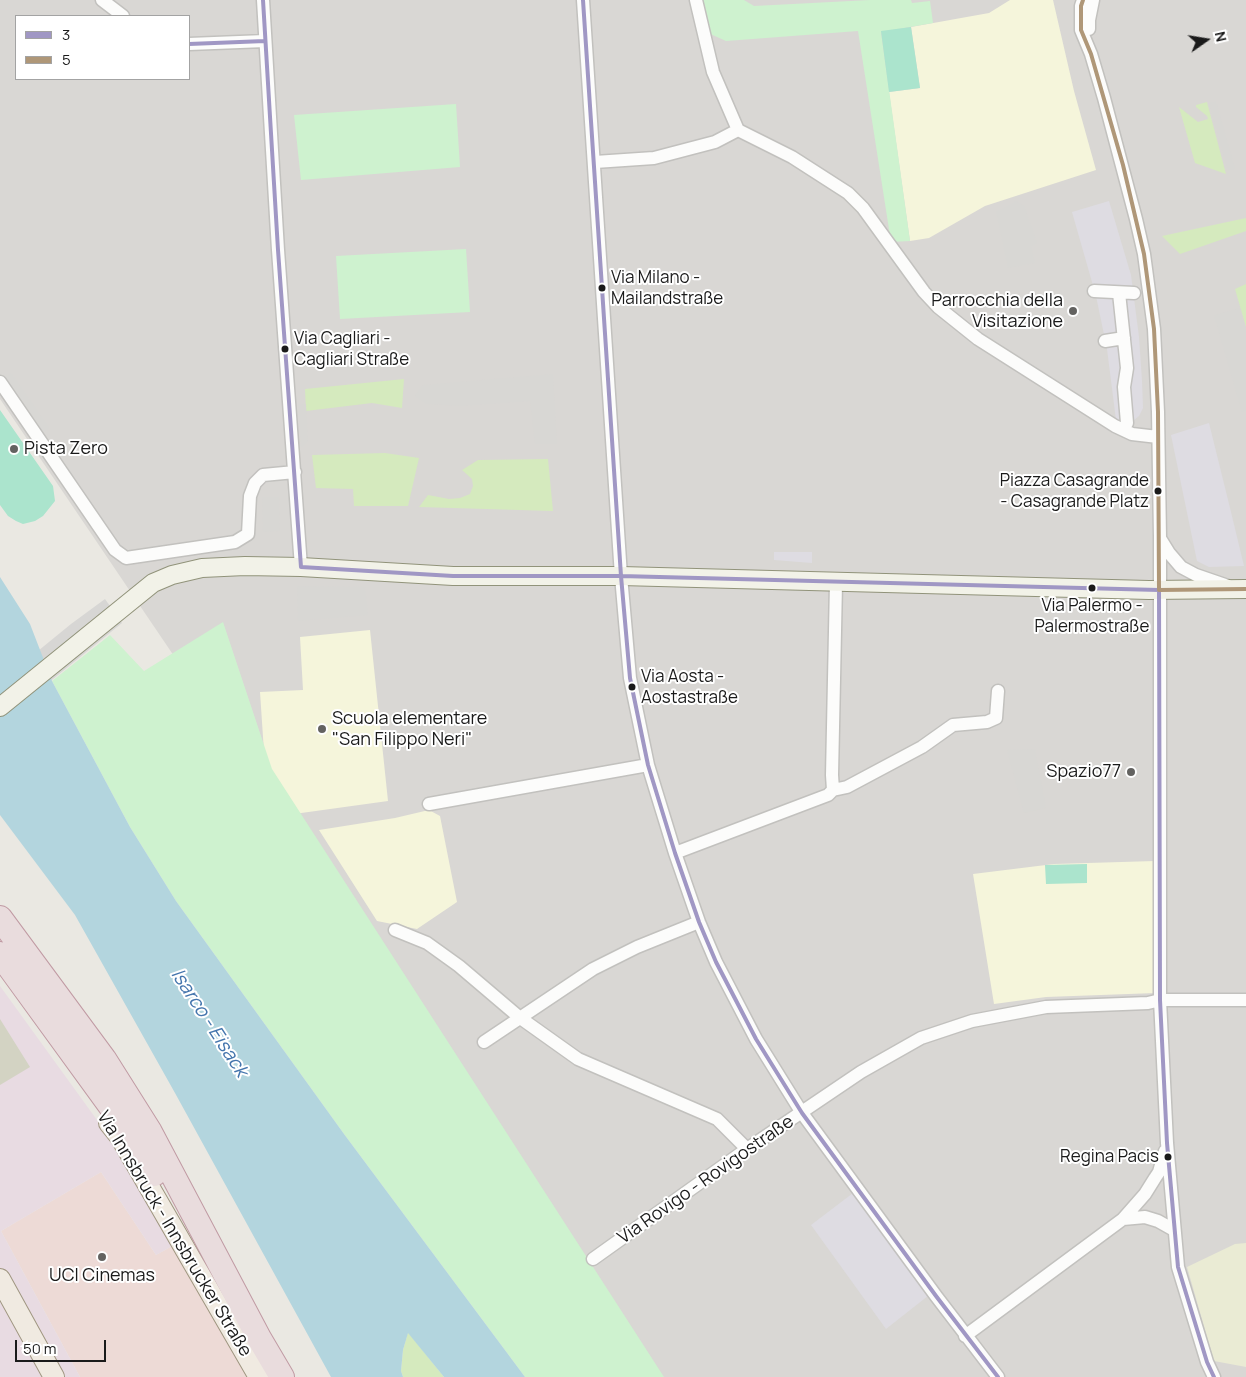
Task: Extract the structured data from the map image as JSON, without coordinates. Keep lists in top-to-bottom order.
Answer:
{
  "streets": {
    "main road": ["Via Innsbruck - Innsbrucker Straße"],
    "street": ["Via Rovigo - Rovigostraße"]
  },
  "water": ["Isarco - Eisack"],
  "places": [
    "Via Milano - Mailandstraße",
    "Parrocchia della Visitazione",
    "Via Cagliari - Cagliari Straße",
    "Pista Zero",
    "Piazza Casagrande - Casagrande Platz",
    "Via Palermo - Palermostraße",
    "Via Aosta - Aostastraße",
    "Scuola elementare \"San Filippo Neri\"",
    "Spazio77",
    "Regina Pacis",
    "UCI Cinemas"
  ],
  "lines": ["transit line 3", "transit line 5"],
  "legend": ["3", "5"],
  "scale_bar": "50 m",
  "north": "right"
}
